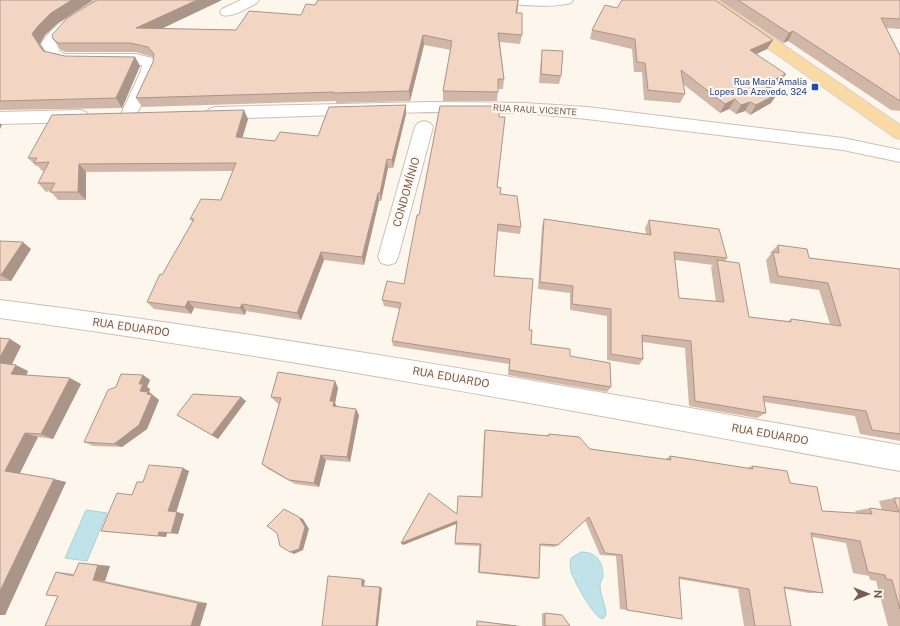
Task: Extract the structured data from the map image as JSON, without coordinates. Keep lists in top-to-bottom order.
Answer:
{
  "streets": {
    "street": ["RUA RAUL VICENTE", "CONDOMÍNIO", "RUA EDUARDO"]
  },
  "crossings": [
    ["RUA RAUL VICENTE", "CONDOMÍNIO"]
  ],
  "places": {
    "transit": ["Rua Maria Amalia Lopes De Azevedo, 324"]
  },
  "north": "right"
}
